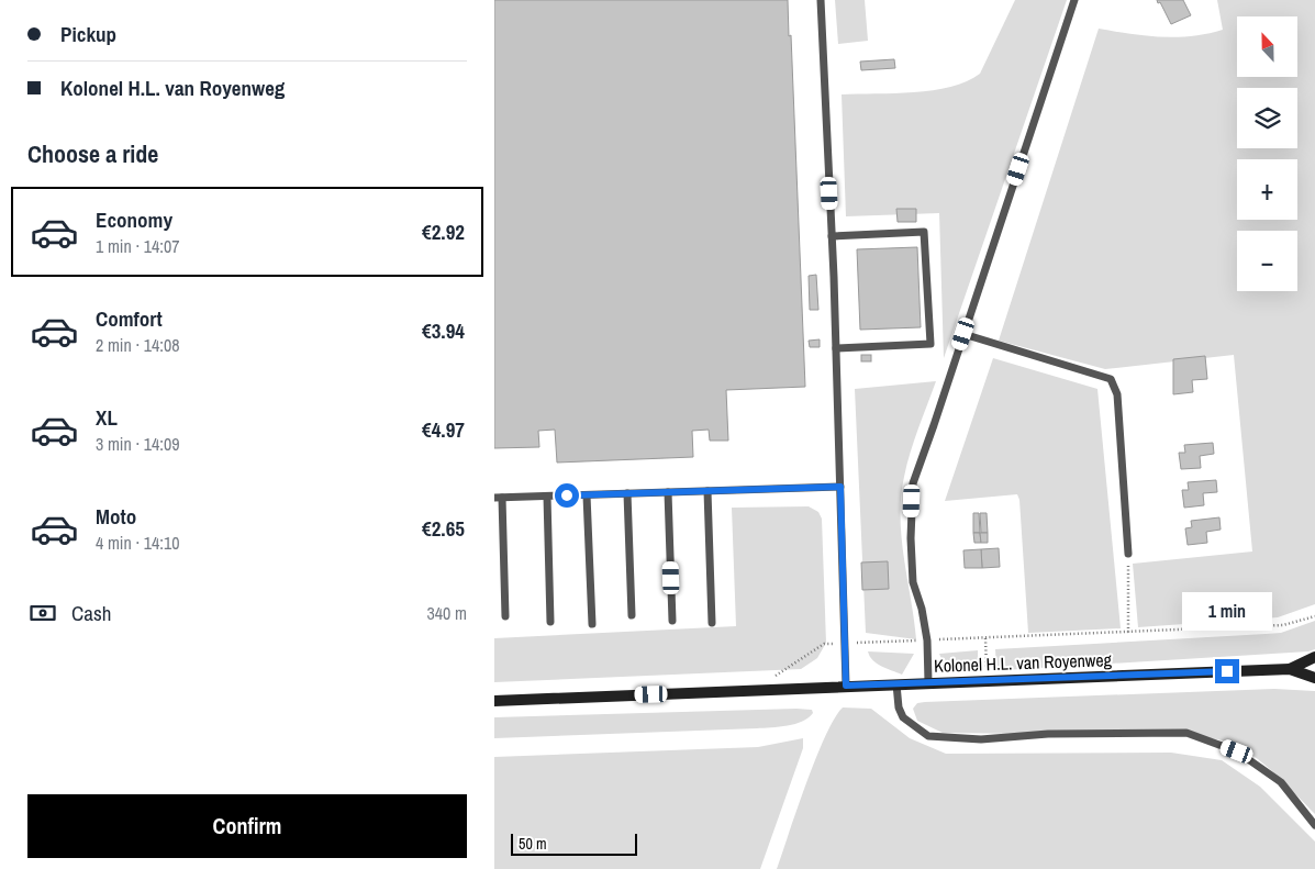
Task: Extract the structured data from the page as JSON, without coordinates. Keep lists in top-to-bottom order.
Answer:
{
  "streets": {
    "street": ["Kolonel H.L. van Royenweg"]
  },
  "scale_bar": "50 m",
  "north": "top",
  "page": {
    "banner": ["Pickup", "Kolonel H.L. van Royenweg"],
    "map_buttons": ["+", "−"],
    "heading": "Choose a ride",
    "list": [
      {
        "name": "Economy",
        "note": "1 min · 14:07",
        "value": "€2.92"
      },
      {
        "name": "Comfort",
        "note": "2 min · 14:08",
        "value": "€3.94"
      },
      {
        "name": "XL",
        "note": "3 min · 14:09",
        "value": "€4.97"
      },
      {
        "name": "Moto",
        "note": "4 min · 14:10",
        "value": "€2.65"
      }
    ],
    "pay": ["Cash", "340 m"],
    "bubble": "1 min",
    "buttons": "Confirm",
    "scale": "50 m"
  }
}
